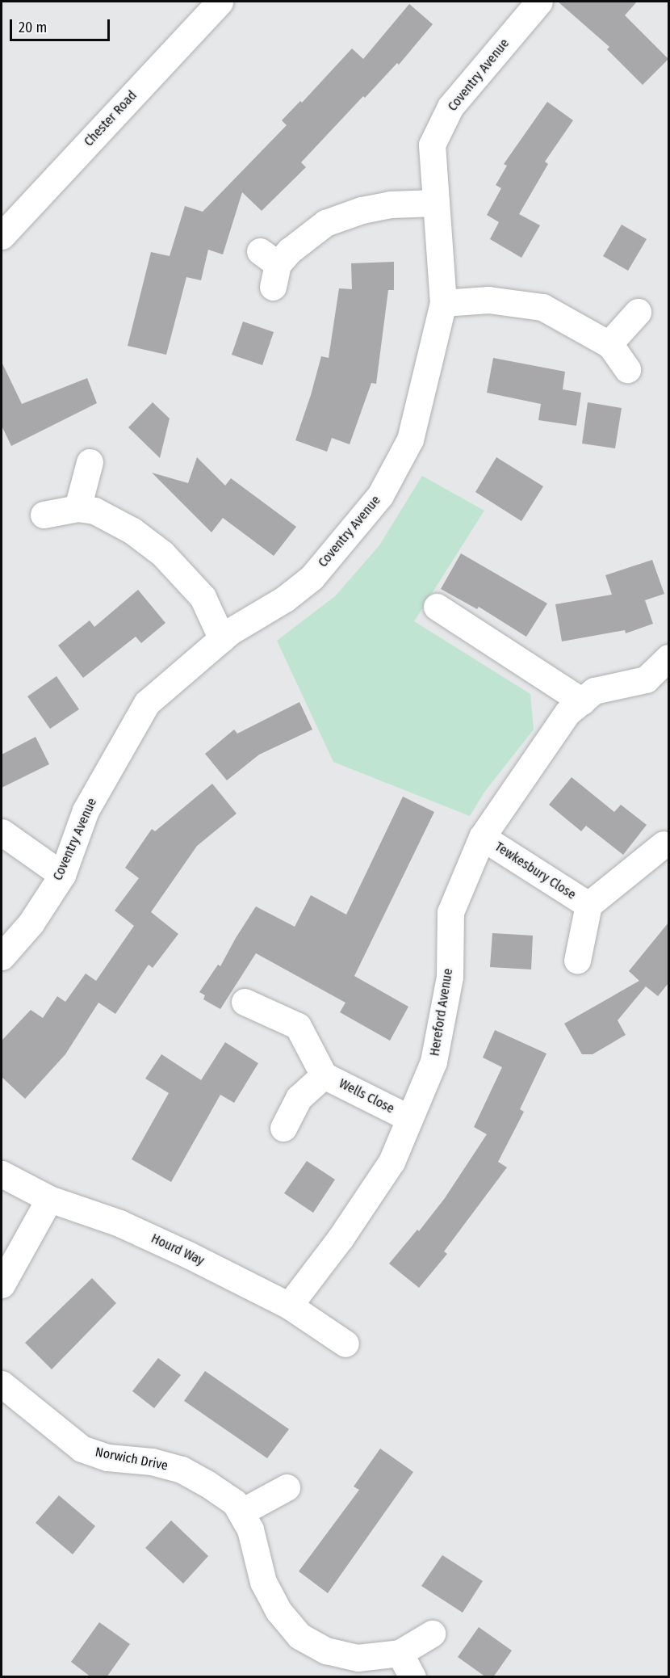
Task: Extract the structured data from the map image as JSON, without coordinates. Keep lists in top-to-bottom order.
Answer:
{
  "streets": {
    "street": [
      "Coventry Avenue",
      "Chester Road",
      "Tewkesbury Close",
      "Hereford Avenue",
      "Wells Close",
      "Hourd Way",
      "Norwich Drive"
    ]
  },
  "crossings": [
    ["Tewkesbury Close", "Hereford Avenue"],
    ["Hereford Avenue", "Wells Close"],
    ["Hereford Avenue", "Hourd Way"]
  ],
  "scale_bar": "20 m"
}
